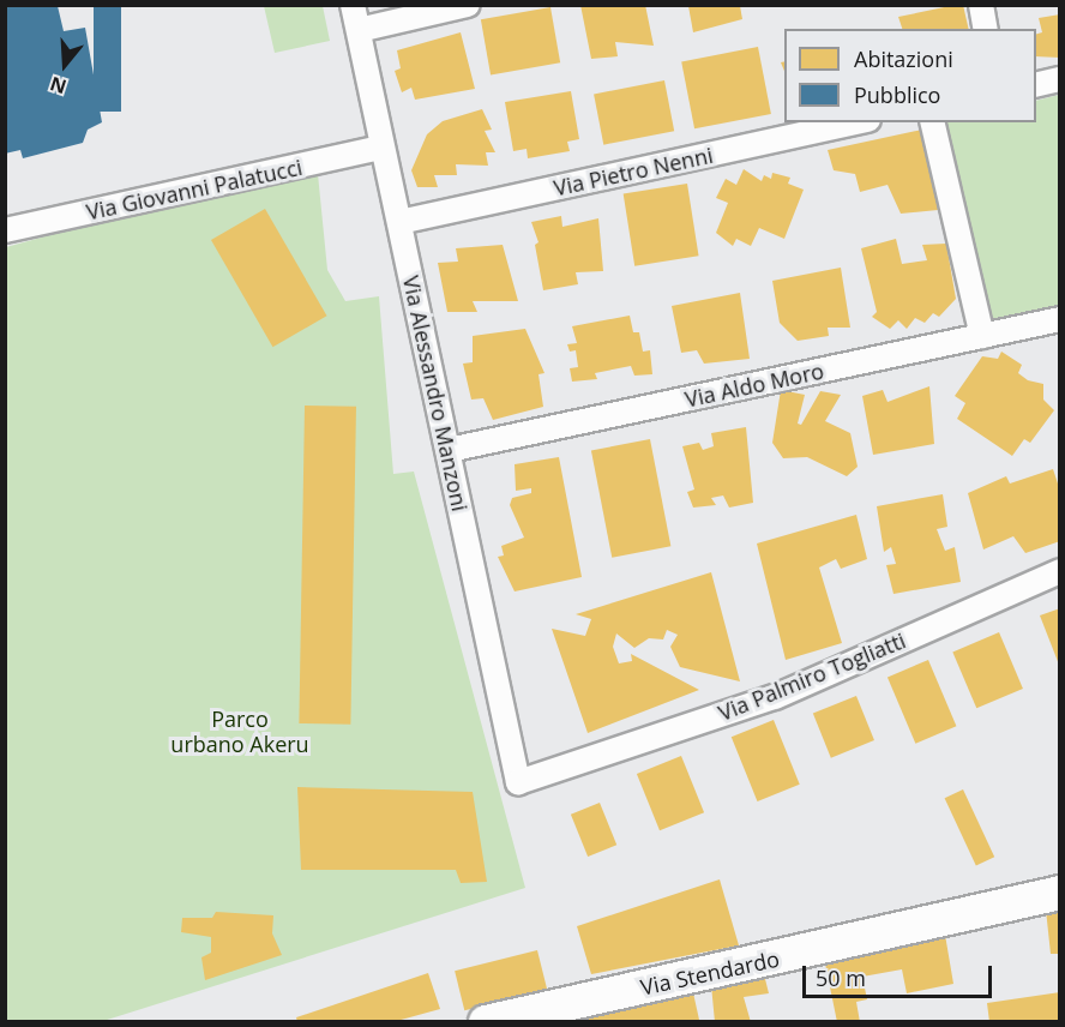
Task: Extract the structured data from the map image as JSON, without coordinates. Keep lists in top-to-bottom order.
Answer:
{
  "streets": {
    "street": [
      "Via Pietro Nenni",
      "Via Giovanni Palatucci",
      "Via Aldo Moro",
      "Via Alessandro Manzoni",
      "Via Palmiro Togliatti",
      "Via Stendardo"
    ]
  },
  "crossings": [
    ["Via Pietro Nenni", "Via Alessandro Manzoni"],
    ["Via Giovanni Palatucci", "Via Alessandro Manzoni"],
    ["Via Aldo Moro", "Via Alessandro Manzoni"],
    ["Via Alessandro Manzoni", "Via Palmiro Togliatti"]
  ],
  "parks": ["Parco urbano Akeru"],
  "legend": ["Abitazioni", "Pubblico"],
  "scale_bar": "50 m",
  "north": "bottom"
}
